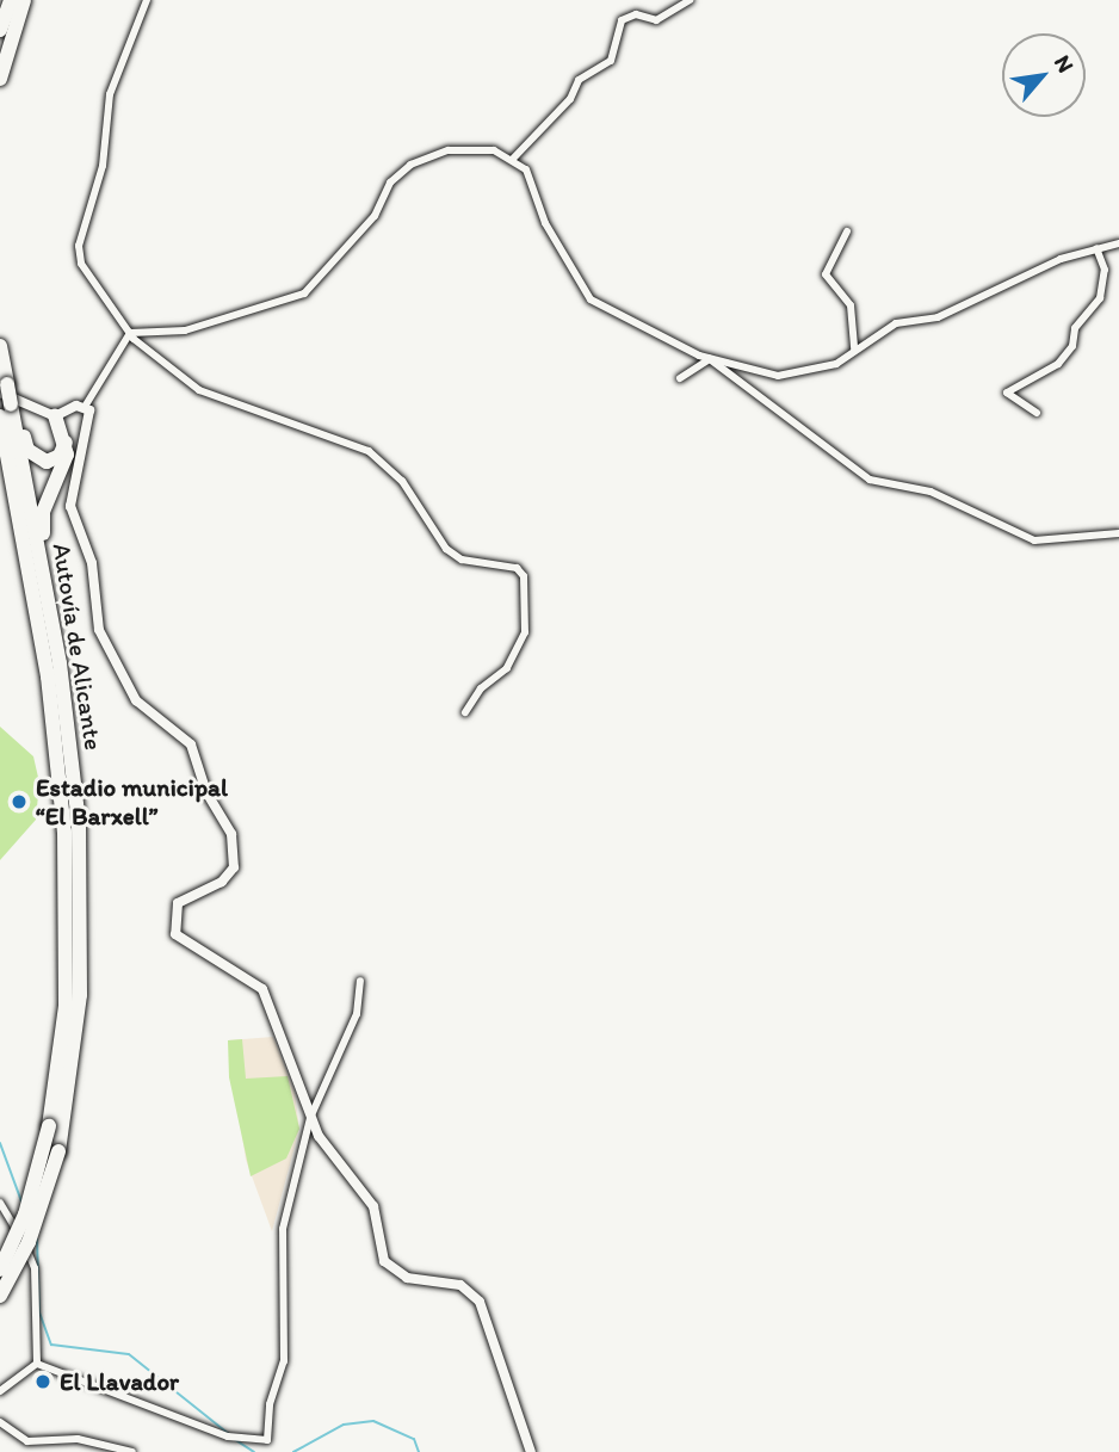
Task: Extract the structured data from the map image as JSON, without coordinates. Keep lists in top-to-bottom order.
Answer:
{
  "streets": {
    "highway": ["Autovía de Alicante"]
  },
  "places": ["Estadio municipal “El Barxell”", "El Llavador"],
  "north": "top right"
}
